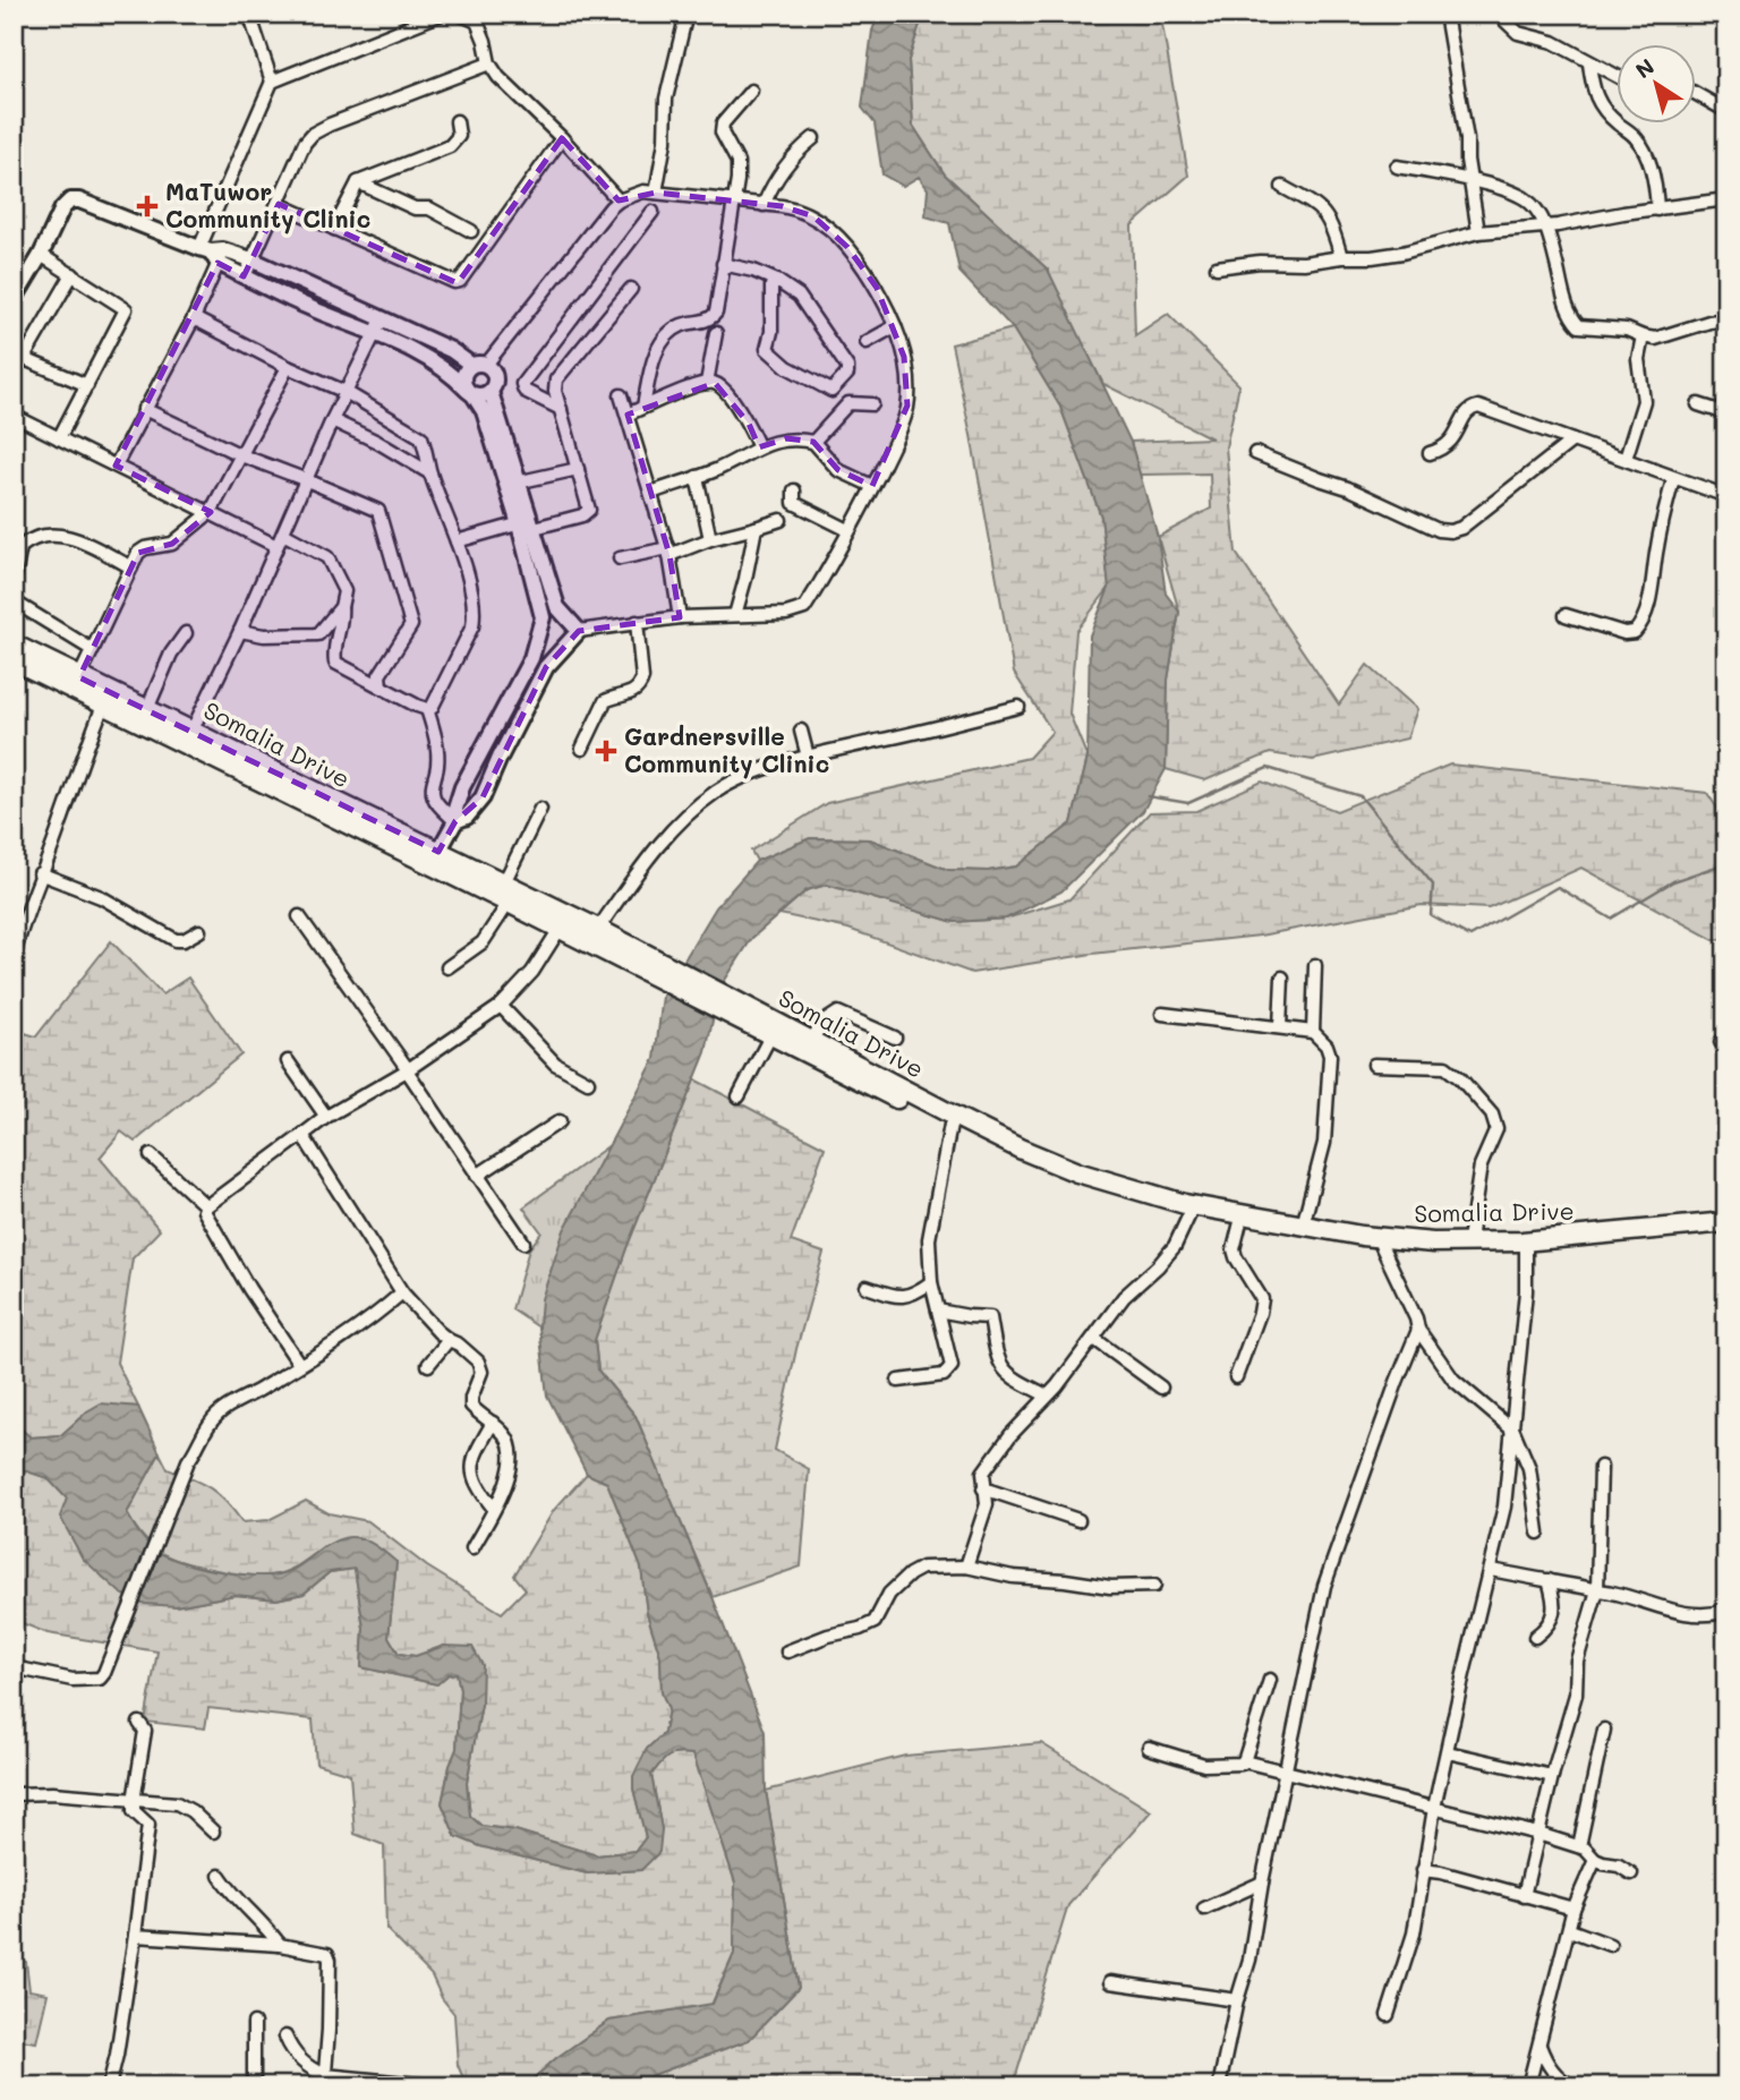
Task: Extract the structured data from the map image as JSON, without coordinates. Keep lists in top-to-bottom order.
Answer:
{
  "streets": {
    "main road": ["Somalia Drive"]
  },
  "places": {
    "health": ["MaTuwor Community Clinic", "Gardnersville Community Clinic"]
  },
  "north": "top left"
}
